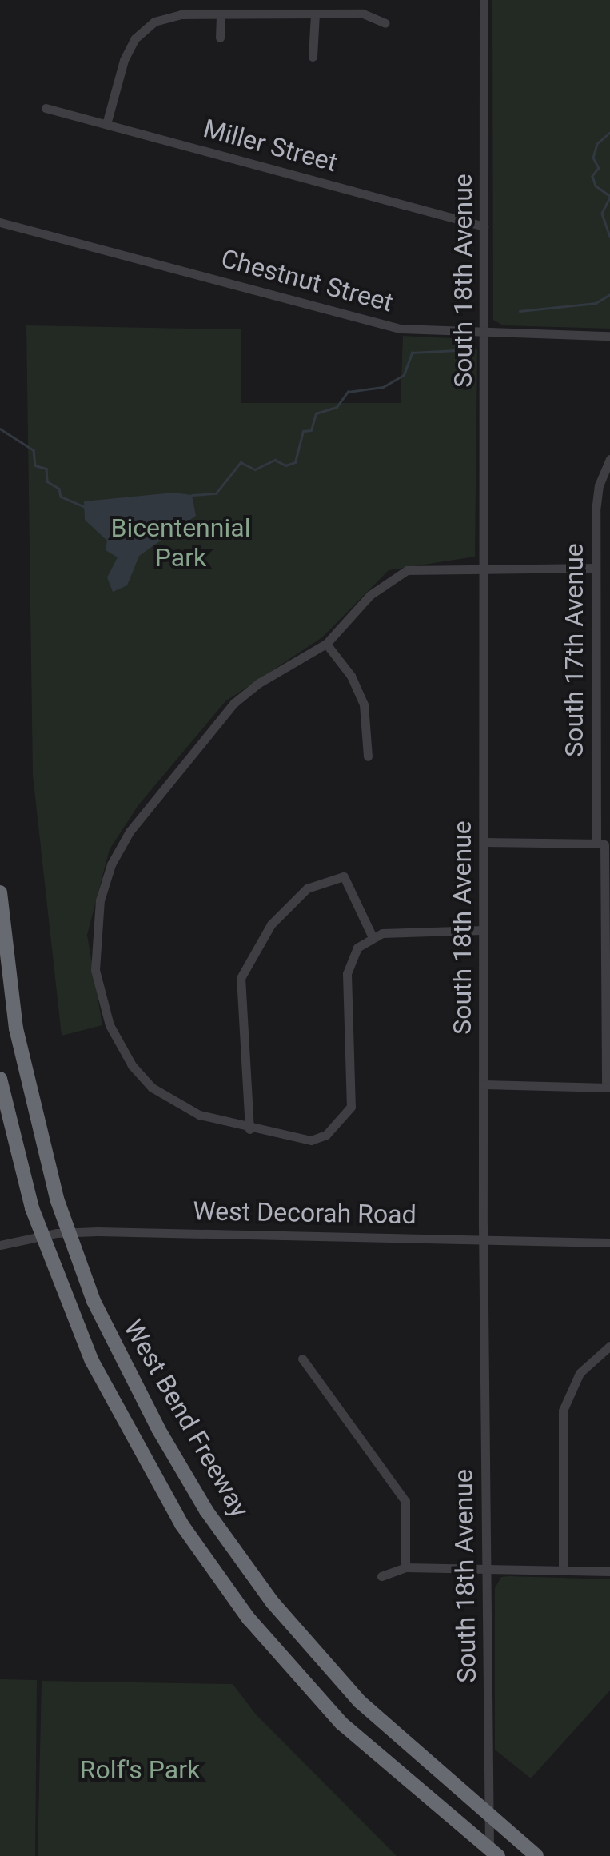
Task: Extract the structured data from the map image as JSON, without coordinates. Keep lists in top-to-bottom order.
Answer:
{
  "streets": {
    "highway": ["West Bend Freeway"],
    "street": [
      "Miller Street",
      "Chestnut Street",
      "South 18th Avenue",
      "South 17th Avenue",
      "West Decorah Road"
    ]
  },
  "crossings": [
    ["Miller Street", "South 18th Avenue"],
    ["Chestnut Street", "South 18th Avenue"],
    ["South 18th Avenue", "West Decorah Road"]
  ],
  "parks": ["Bicentennial Park", "Rolf's Park"]
}
